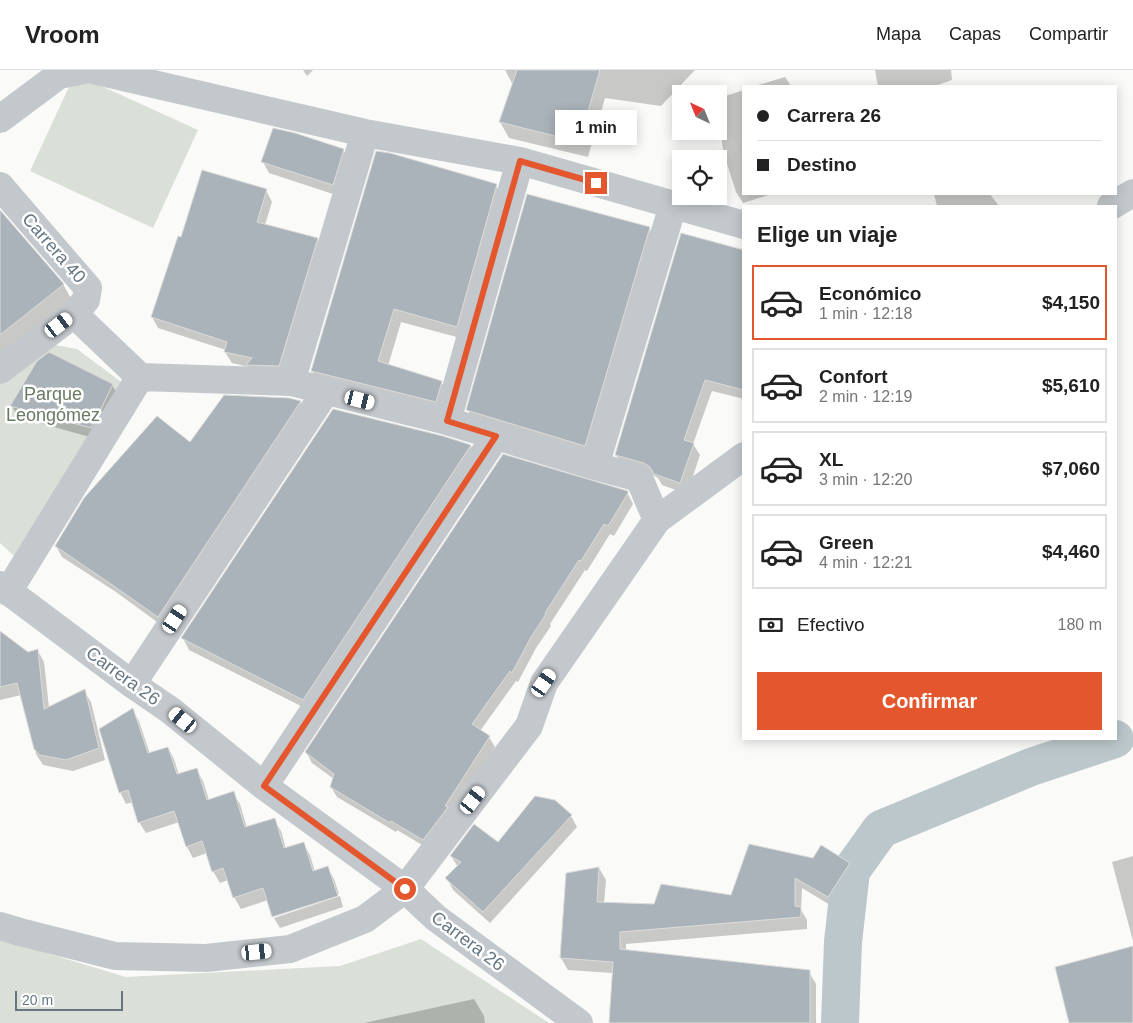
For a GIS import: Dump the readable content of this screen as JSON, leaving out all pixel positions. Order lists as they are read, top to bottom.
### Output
{
  "streets": {
    "street": ["Carrera 40", "Carrera 26"]
  },
  "parks": ["Parque Leongómez"],
  "scale_bar": "20 m",
  "north": "top left",
  "page": {
    "header": "Vroom",
    "nav": ["Mapa", "Capas", "Compartir"],
    "banner": ["Carrera 26", "Destino"],
    "bubble": "1 min",
    "heading": "Elige un viaje",
    "list": [
      {
        "name": "Económico",
        "note": "1 min · 12:18",
        "value": "$4,150"
      },
      {
        "name": "Confort",
        "note": "2 min · 12:19",
        "value": "$5,610"
      },
      {
        "name": "XL",
        "note": "3 min · 12:20",
        "value": "$7,060"
      },
      {
        "name": "Green",
        "note": "4 min · 12:21",
        "value": "$4,460"
      }
    ],
    "pay": ["Efectivo", "180 m"],
    "buttons": "Confirmar",
    "scale": "20 m"
  }
}
